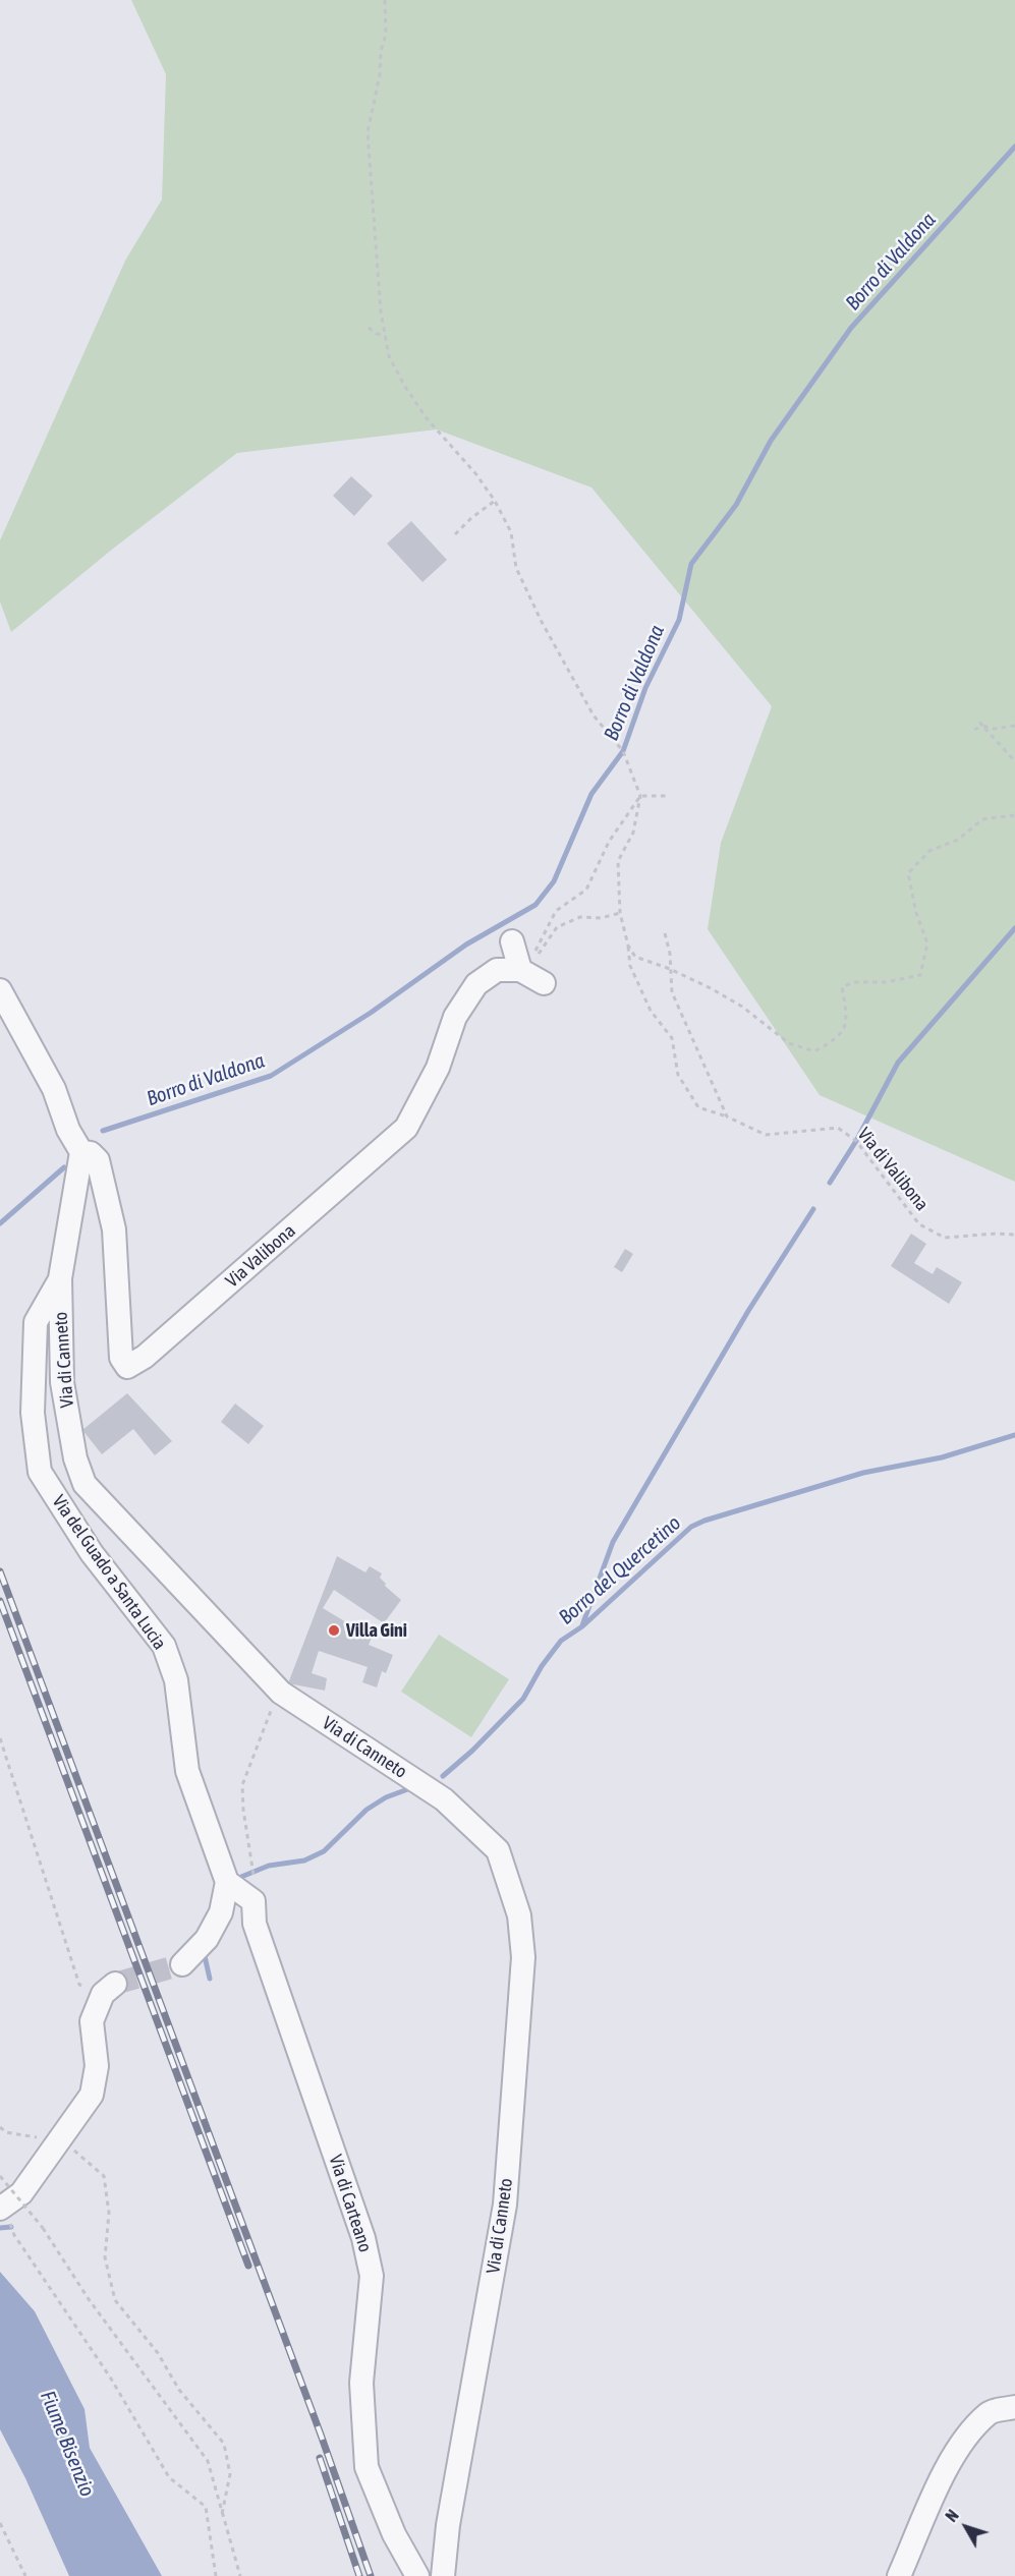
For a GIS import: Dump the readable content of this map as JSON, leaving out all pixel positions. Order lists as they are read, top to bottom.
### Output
{
  "streets": {
    "street": [
      "Via Valibona",
      "Via di Canneto",
      "Via del Guado a Santa Lucia",
      "Via di Carteano"
    ],
    "path": ["Via di Valibona"]
  },
  "crossings": [
    ["Via Valibona", "Via di Canneto"],
    ["Via di Canneto", "Via del Guado a Santa Lucia"]
  ],
  "water": ["Borro di Valdona", "Borro del Quercetino", "Fiume Bisenzio"],
  "places": ["Villa Gini"],
  "north": "top left"
}
